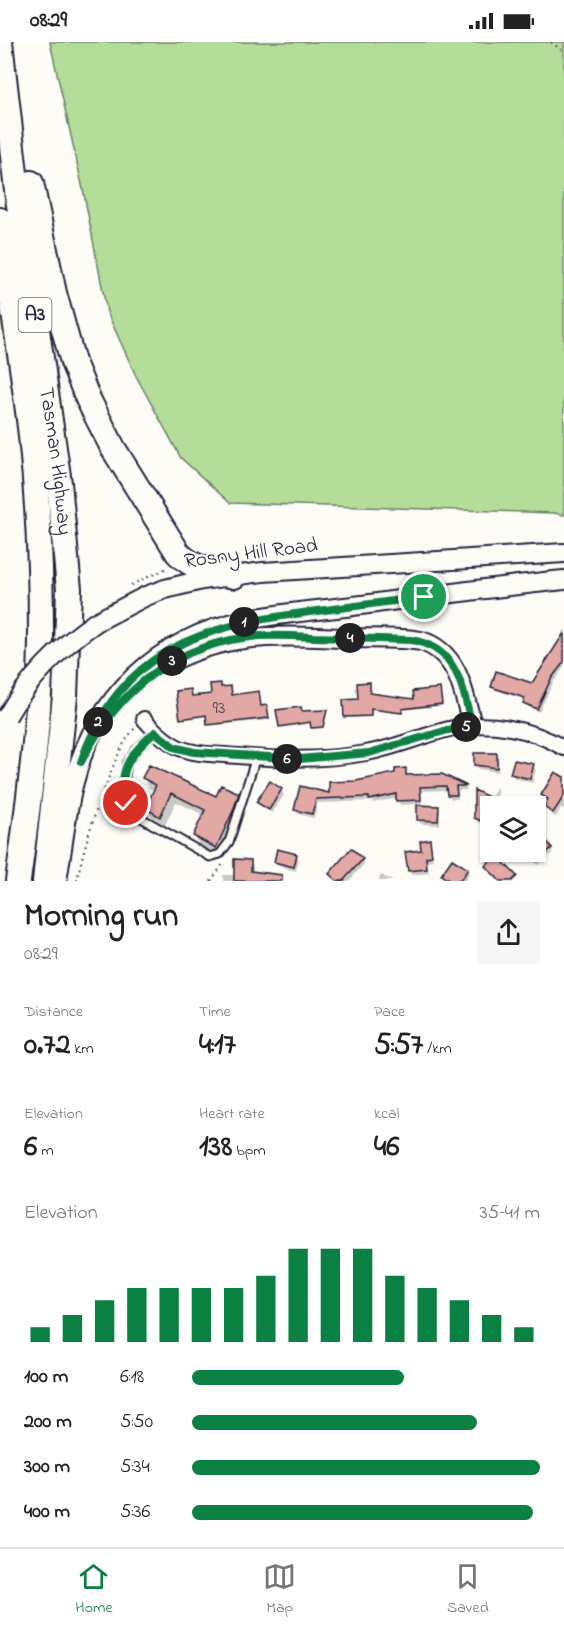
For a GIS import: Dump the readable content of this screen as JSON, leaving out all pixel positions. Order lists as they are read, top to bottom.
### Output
{
  "streets": {
    "highway": ["A3", "Tasman Highway"],
    "main road": ["Rosny Hill Road"]
  },
  "house_numbers": ["93"],
  "page": {
    "status": "08:29",
    "pins": [
      "1",
      "4",
      "3",
      "2",
      "5",
      "6"
    ],
    "heading": ["Morning run", "08:29"],
    "stats": [
      ["Distance", "0.72 km"],
      ["Time", "4:17"],
      ["Pace", "5:57 /km"],
      ["Elevation", "6 m"],
      ["Heart rate", "138 bpm"],
      ["kcal", "46"]
    ],
    "chart": ["Elevation", "35–41 m"],
    "list": [
      {
        "name": "100 m",
        "note": "6:18"
      },
      {
        "name": "200 m",
        "note": "5:50"
      },
      {
        "name": "300 m",
        "note": "5:34"
      },
      {
        "name": "400 m",
        "note": "5:36"
      }
    ],
    "tabs": ["Home", "Map", "Saved"]
  }
}
